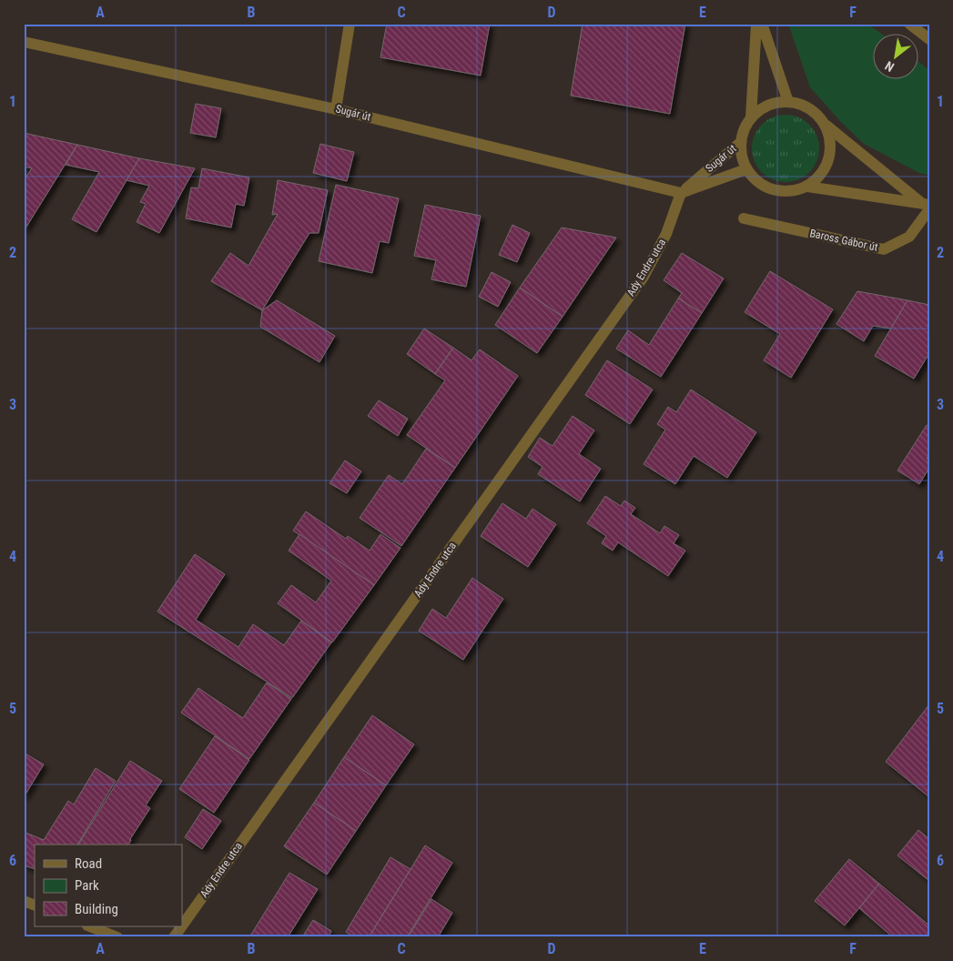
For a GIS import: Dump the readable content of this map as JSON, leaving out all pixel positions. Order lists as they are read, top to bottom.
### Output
{
  "streets": {
    "street": ["Sugár út", "Baross Gábor út", "Ady Endre utca"]
  },
  "crossings": [
    ["Sugár út", "Ady Endre utca"]
  ],
  "legend": ["Road", "Park", "Building"],
  "north": "bottom left",
  "grid": {
    "columns": [
      "A",
      "B",
      "C",
      "D",
      "E",
      "F"
    ],
    "rows": [
      "1",
      "2",
      "3",
      "4",
      "5",
      "6"
    ]
  }
}
